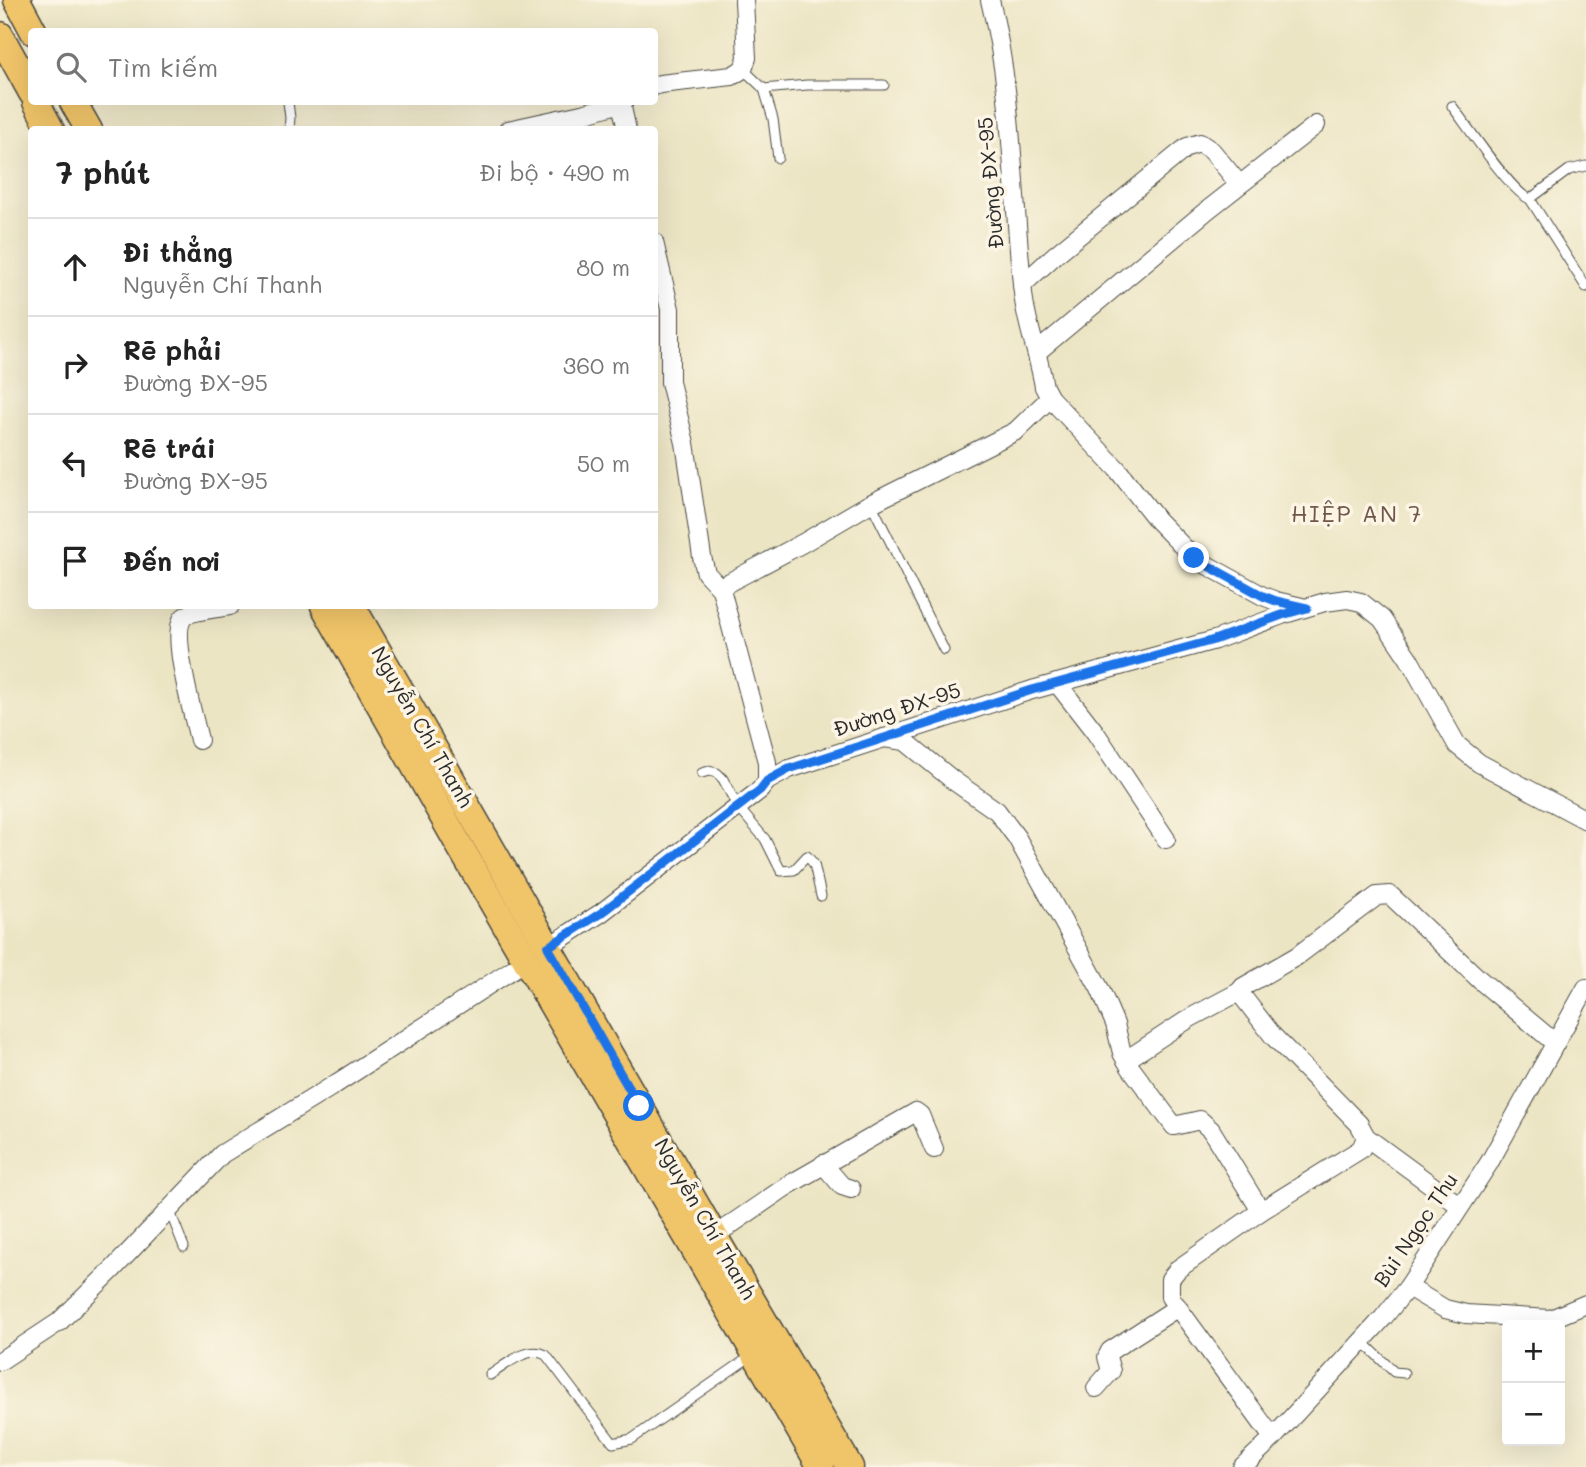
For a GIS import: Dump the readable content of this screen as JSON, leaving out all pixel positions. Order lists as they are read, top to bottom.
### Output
{
  "streets": {
    "main road": ["Nguyễn Chí Thanh"],
    "street": ["Đường ĐX-95", "Bùi Ngọc Thu"]
  },
  "crossings": [
    ["Đường ĐX-95", "Nguyễn Chí Thanh"]
  ],
  "districts": ["HIỆP AN 7"],
  "page": {
    "search": "Tìm kiếm",
    "heading": ["7 phút", "Đi bộ · 490 m"],
    "list": [
      ["Đi thẳng", "Nguyễn Chí Thanh", "80 m"],
      ["Rẽ phải", "Đường ĐX-95", "360 m"],
      ["Rẽ trái", "Đường ĐX-95", "50 m"],
      "Đến nơi"
    ],
    "map_buttons": ["+", "−"]
  }
}
